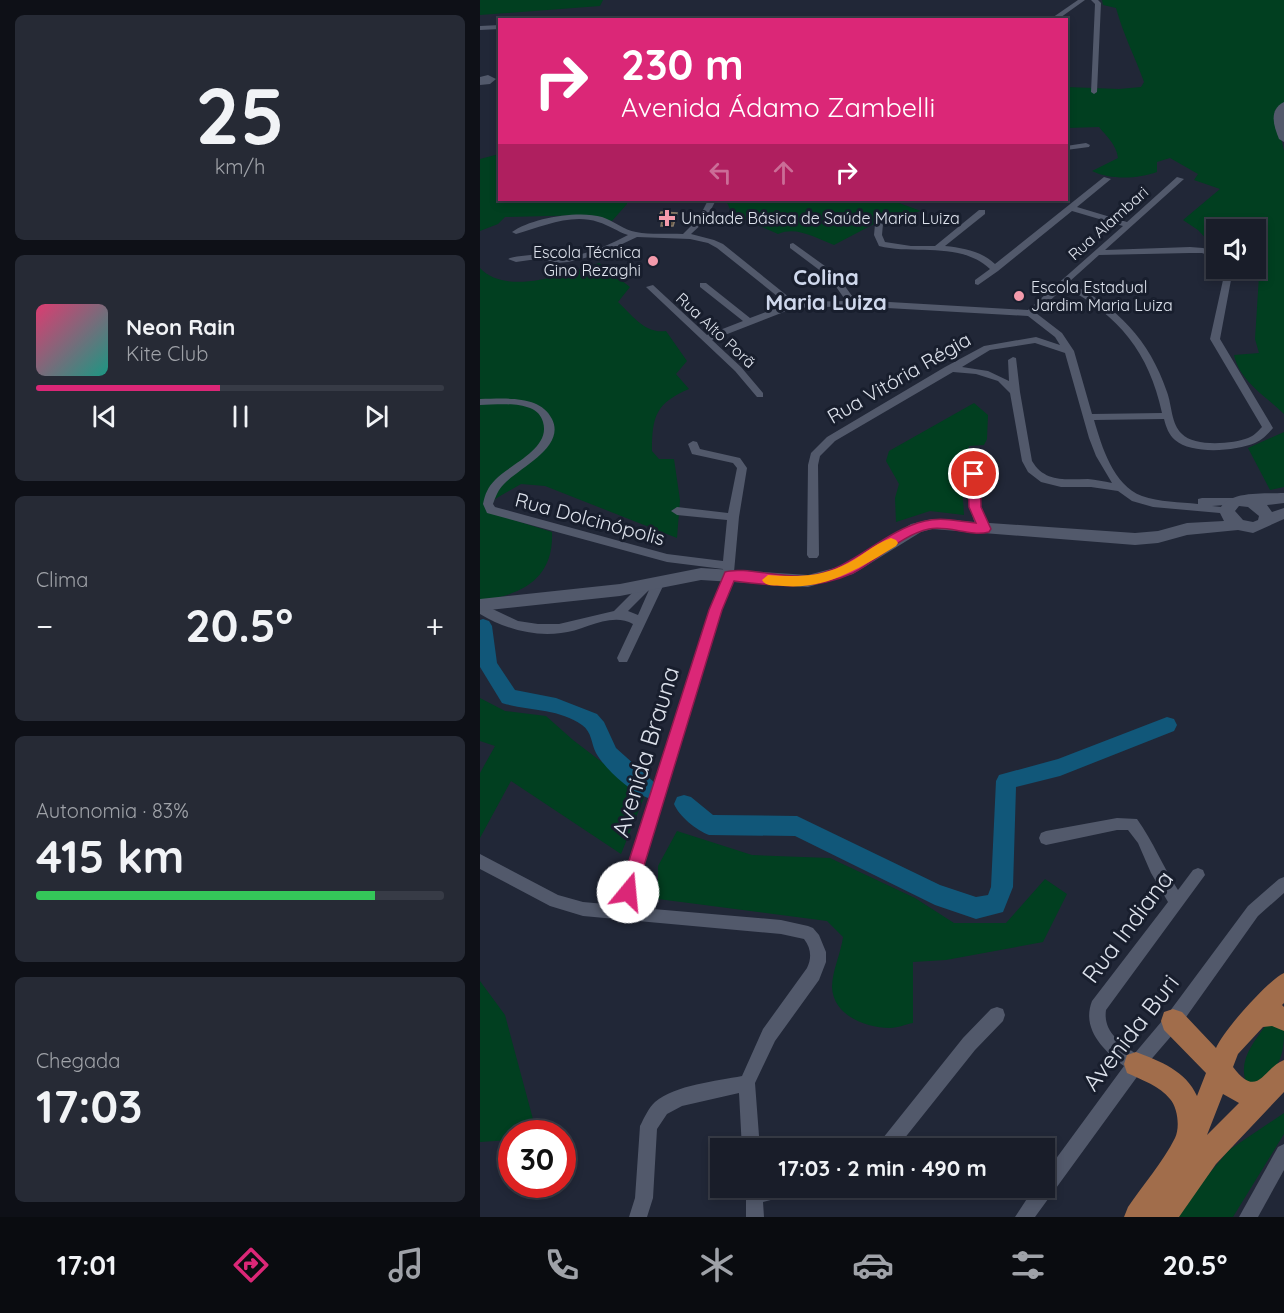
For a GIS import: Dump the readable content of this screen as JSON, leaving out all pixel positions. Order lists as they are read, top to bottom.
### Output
{
  "streets": {
    "street": [
      "Rua Alambari",
      "Rua Alto Porã",
      "Rua Vitória Régia",
      "Rua Dolcinópolis",
      "Avenida Brauna",
      "Rua Indiana",
      "Avenida Buri"
    ]
  },
  "crossings": [
    ["Rua Dolcinópolis", "Avenida Brauna"],
    ["Rua Indiana", "Avenida Buri"]
  ],
  "districts": ["Colina Maria Luiza"],
  "places": {
    "health": ["Unidade Básica de Saúde Maria Luiza"],
    "other": ["Escola Técnica Gino Rezaghi", "Escola Estadual Jardim Maria Luiza"]
  },
  "page": {
    "tile": [
      ["25", "km/h"],
      "Clima",
      ["Autonomia · 83%", "415 km"],
      ["Chegada", "17:03"]
    ],
    "turn": ["230 m", "Avenida Ádamo Zambelli"],
    "song": ["Neon Rain", "Kite Club"],
    "heat": ["−", "20.5°", "+"],
    "limit": "30",
    "trip": "17:03 · 2 min · 490 m",
    "tabs": ["17:01", "20.5°"]
  }
}
